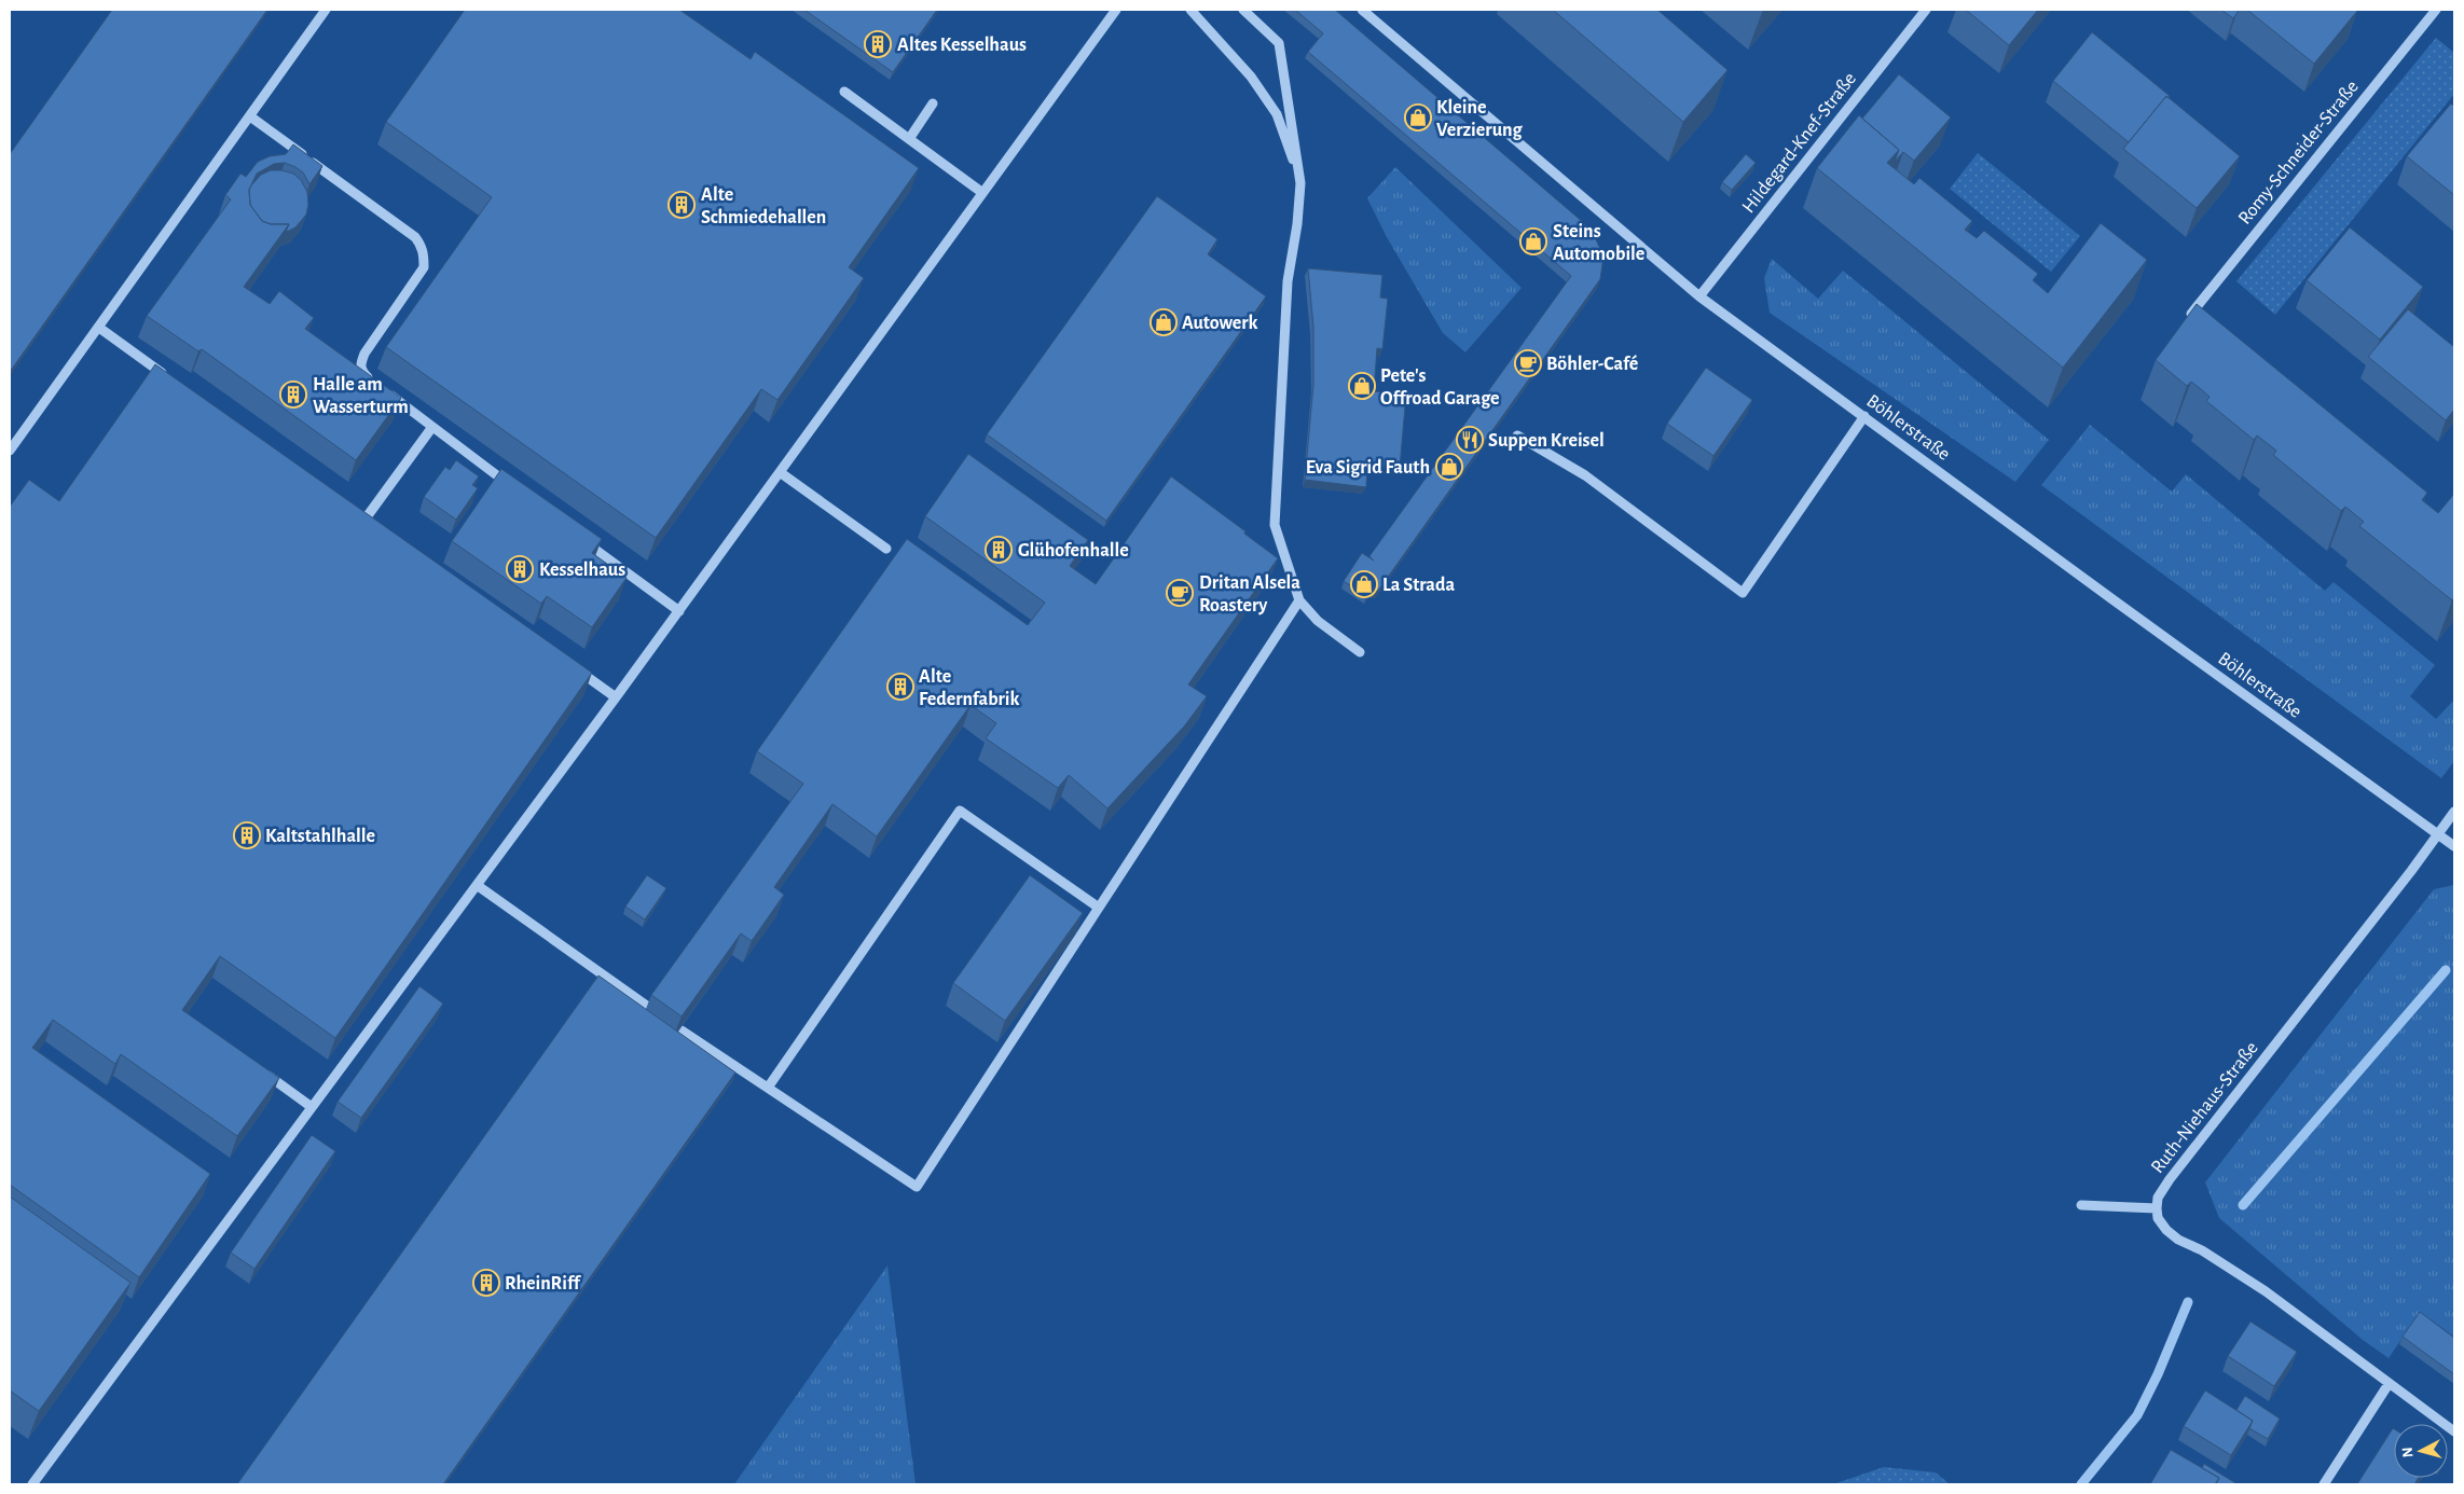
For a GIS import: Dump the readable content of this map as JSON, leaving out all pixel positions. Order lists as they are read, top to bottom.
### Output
{
  "streets": {
    "street": [
      "Hildegard-Knef-Straße",
      "Romy-Schneider-Straße",
      "Böhlerstraße",
      "Ruth-Niehaus-Straße"
    ]
  },
  "crossings": [
    ["Hildegard-Knef-Straße", "Böhlerstraße"],
    ["Böhlerstraße", "Ruth-Niehaus-Straße"]
  ],
  "places": {
    "building": [
      "Altes Kesselhaus",
      "Alte Schmiedehallen",
      "Halle am Wasserturm",
      "Glühofenhalle",
      "Kesselhaus",
      "Alte Federnfabrik",
      "Kaltstahlhalle",
      "RheinRiff"
    ],
    "shop": [
      "Kleine Verzierung",
      "Steins Automobile",
      "Autowerk",
      "Pete's Offroad Garage",
      "Eva Sigrid Fauth",
      "La Strada"
    ],
    "cafe": ["Böhler-Café", "Dritan Alsela Roastery"],
    "restaurant": ["Suppen Kreisel"]
  },
  "north": "left"
}
